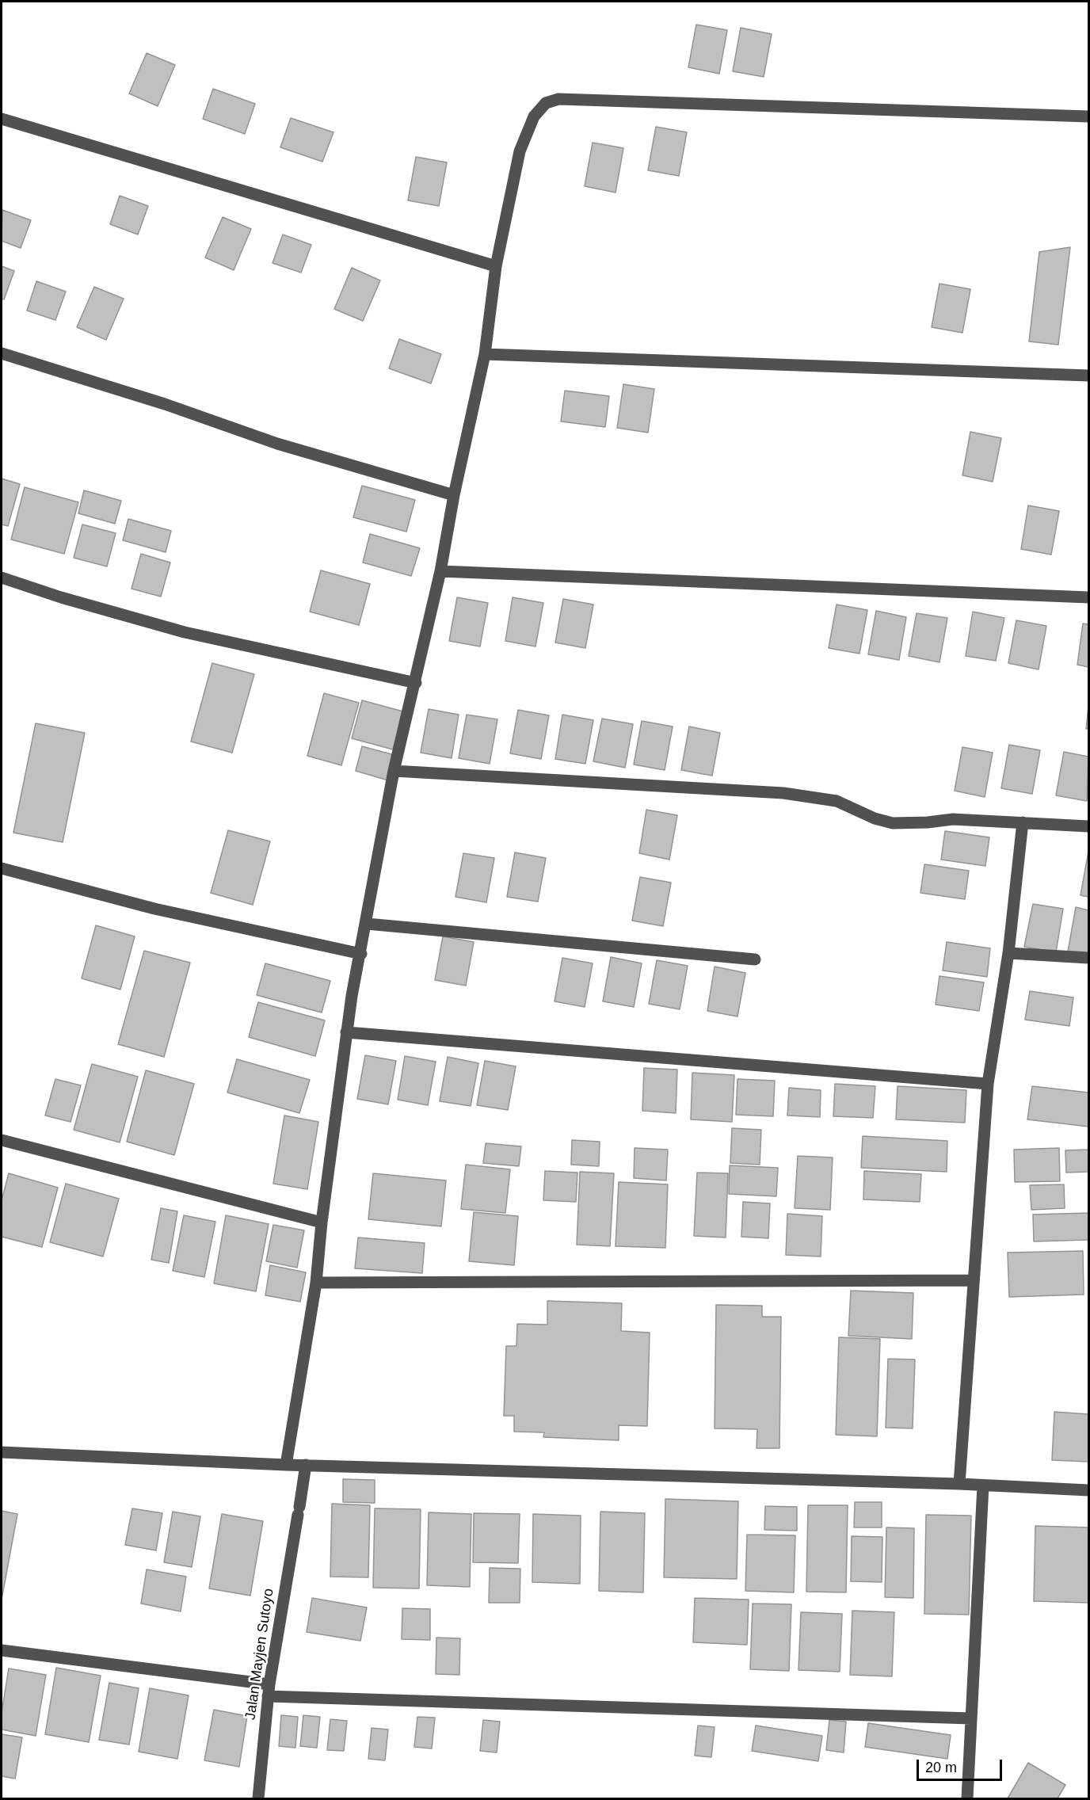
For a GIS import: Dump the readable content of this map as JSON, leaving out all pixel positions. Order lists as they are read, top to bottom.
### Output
{
  "streets": {
    "street": ["Jalan Mayjen Sutoyo"]
  },
  "scale_bar": "20 m"
}
